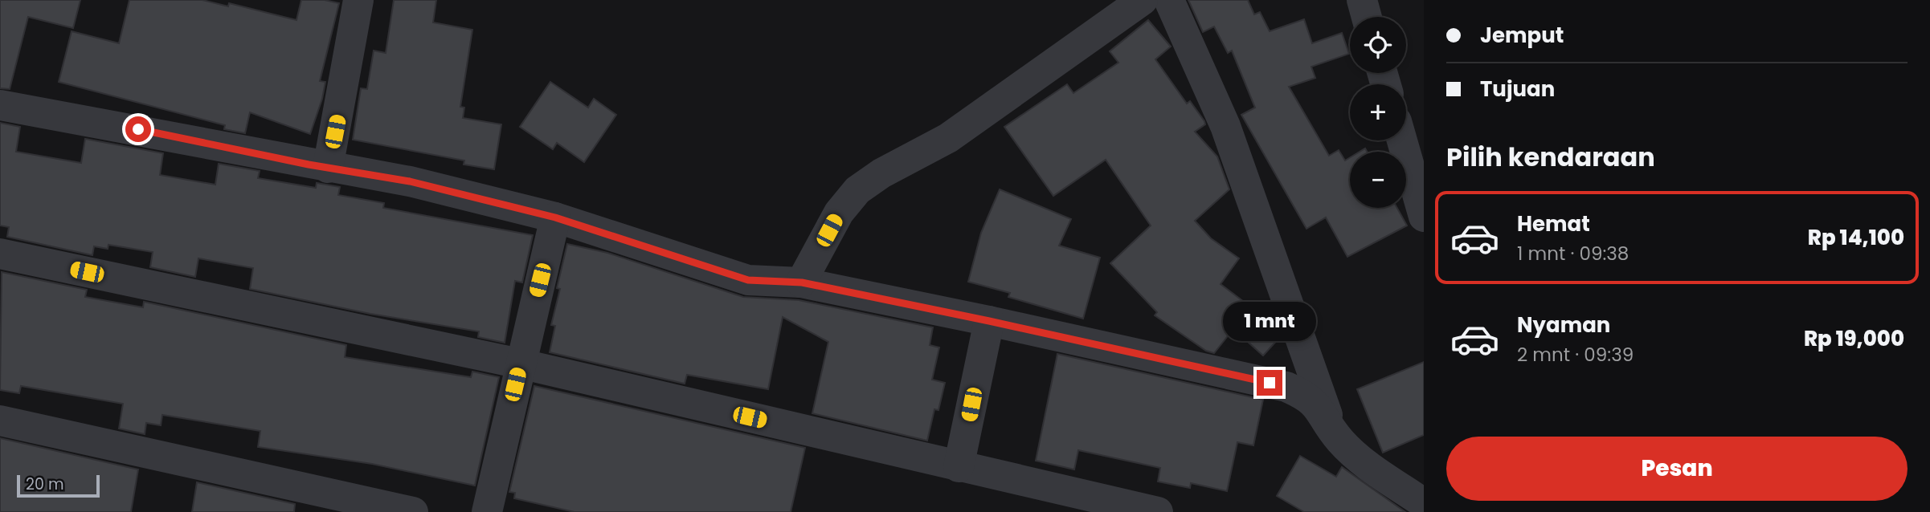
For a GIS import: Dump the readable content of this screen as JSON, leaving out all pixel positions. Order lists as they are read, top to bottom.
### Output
{
  "scale_bar": "20 m",
  "page": {
    "banner": ["Jemput", "Tujuan"],
    "map_buttons": ["+", "−"],
    "heading": "Pilih kendaraan",
    "list": [
      {
        "name": "Hemat",
        "note": "1 mnt · 09:38",
        "value": "Rp 14,100"
      },
      {
        "name": "Nyaman",
        "note": "2 mnt · 09:39",
        "value": "Rp 19,000"
      }
    ],
    "bubble": "1 mnt",
    "buttons": "Pesan",
    "scale": "20 m"
  }
}
